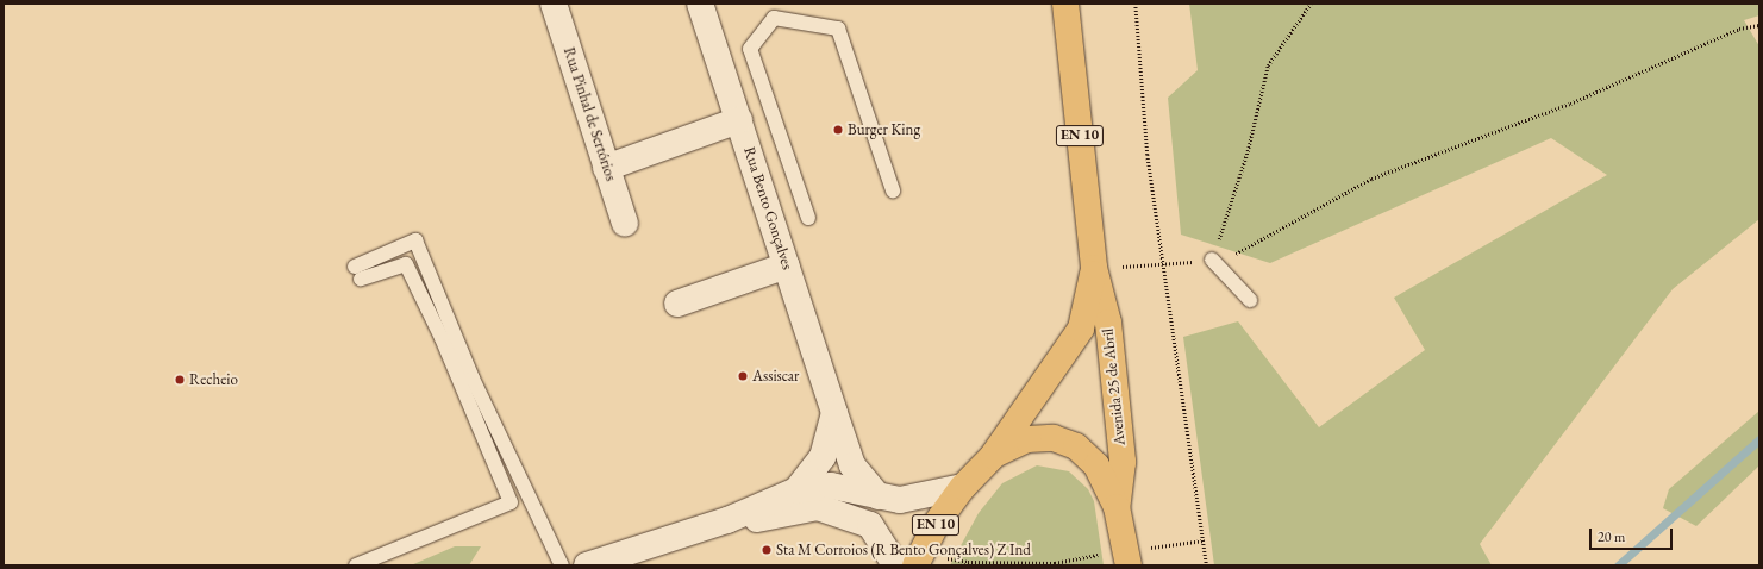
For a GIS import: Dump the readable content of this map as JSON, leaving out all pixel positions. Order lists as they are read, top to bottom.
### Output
{
  "streets": {
    "main road": ["EN 10", "Avenida 25 de Abril"],
    "street": ["Rua Pinhal de Sertórios", "Rua Bento Gonçalves"]
  },
  "places": [
    "Burger King",
    "Assiscar",
    "Recheio",
    "Sta M Corroios (R Bento Gonçalves) Z Ind"
  ],
  "scale_bar": "20 m"
}
